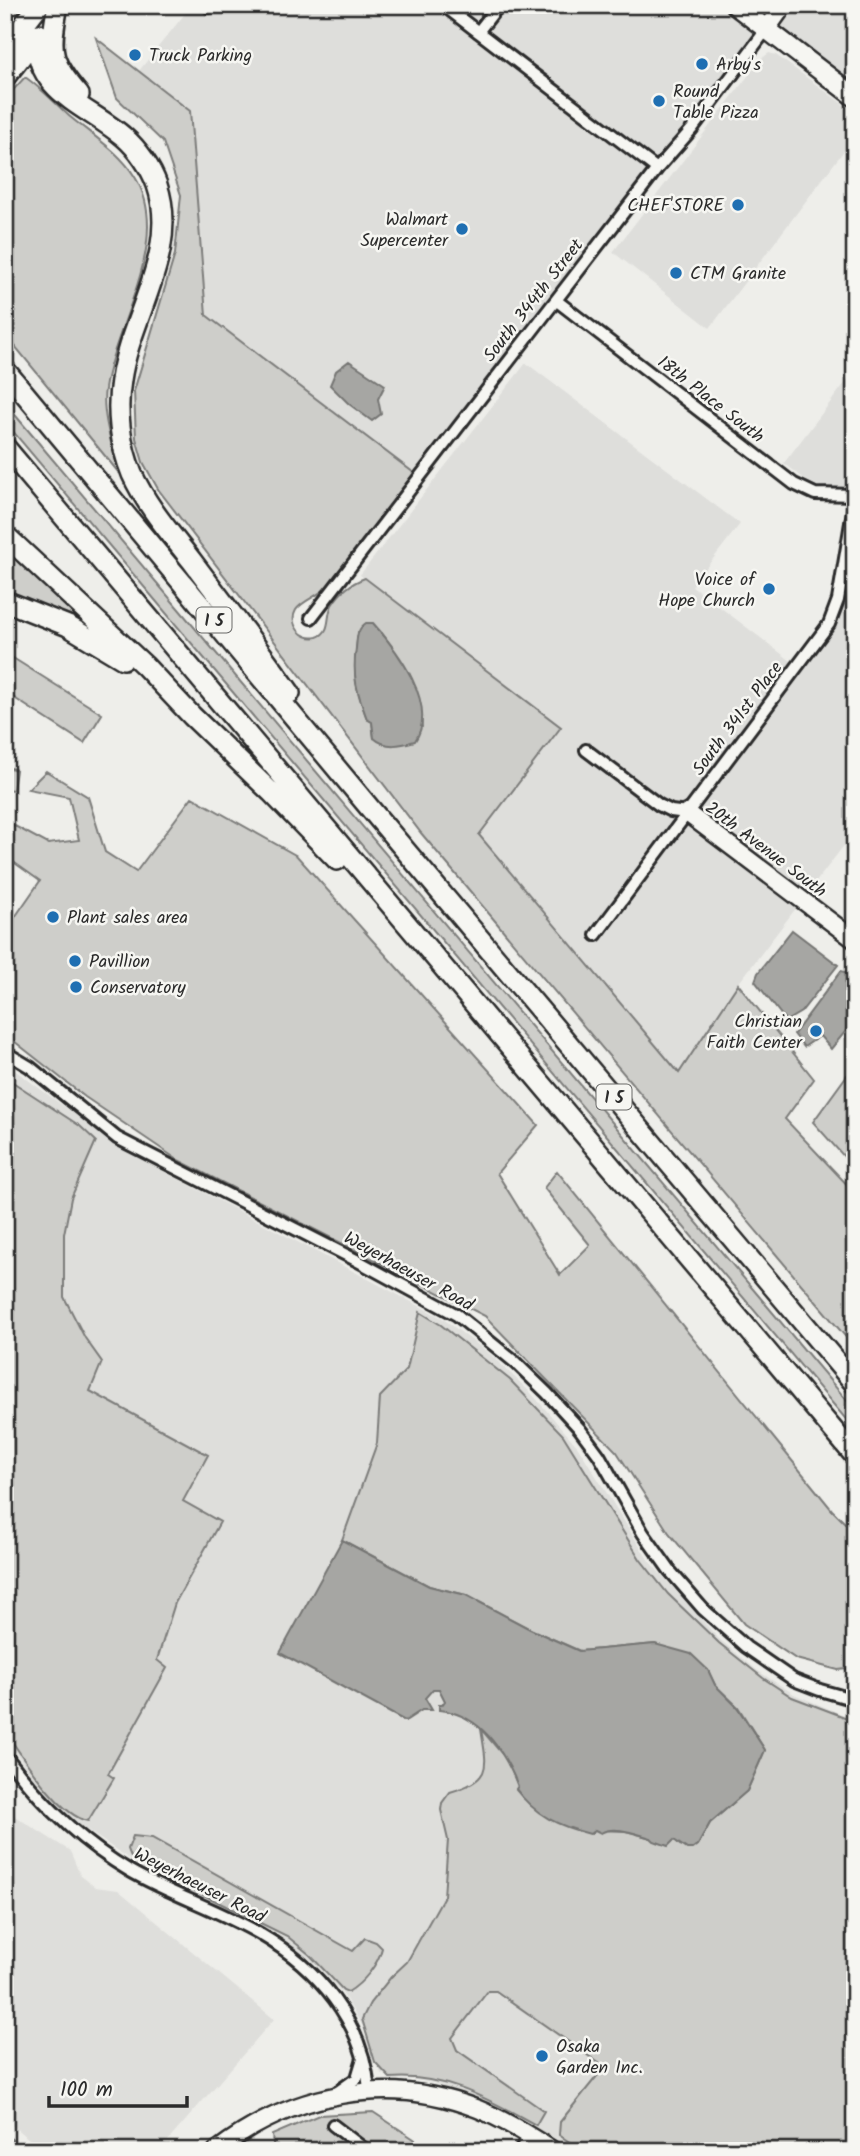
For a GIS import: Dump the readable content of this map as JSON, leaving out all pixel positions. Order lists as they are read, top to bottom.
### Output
{
  "streets": {
    "highway": ["I 5"],
    "street": [
      "South 344th Street",
      "18th Place South",
      "South 341st Place",
      "20th Avenue South",
      "Weyerhaeuser Road"
    ]
  },
  "crossings": [
    ["South 344th Street", "18th Place South"],
    ["18th Place South", "South 341st Place"],
    ["South 341st Place", "20th Avenue South"]
  ],
  "places": [
    "Truck Parking",
    "Arby's",
    "Round Table Pizza",
    "CHEF'STORE",
    "Walmart Supercenter",
    "CTM Granite",
    "Voice of Hope Church",
    "Plant sales area",
    "Pavillion",
    "Conservatory",
    "Christian Faith Center",
    "Osaka Garden Inc."
  ],
  "scale_bar": "100 m"
}
